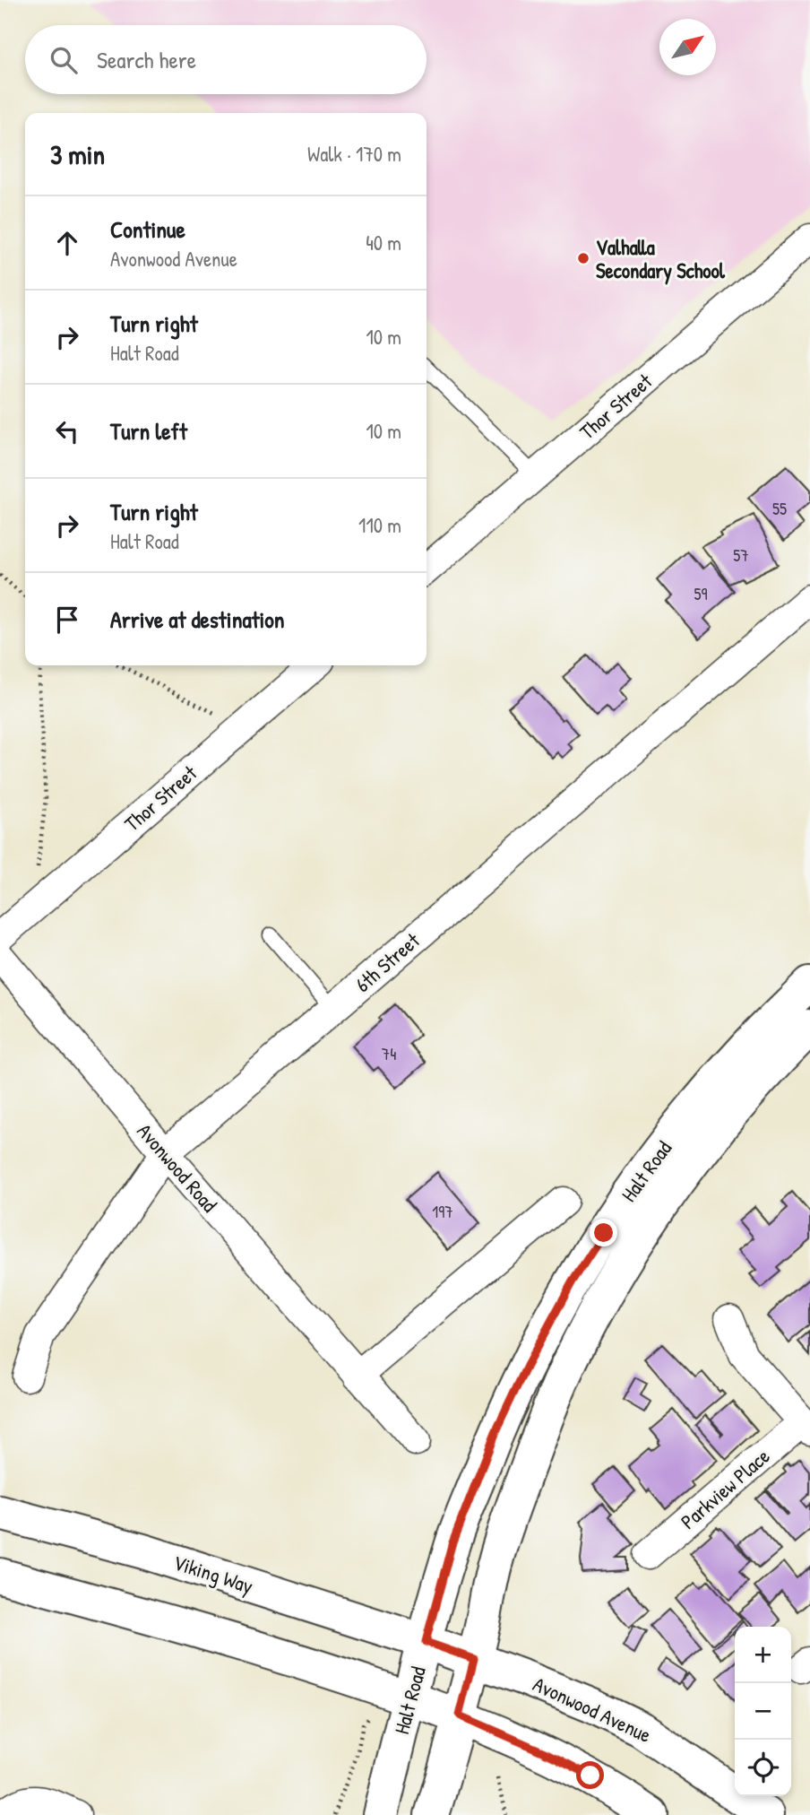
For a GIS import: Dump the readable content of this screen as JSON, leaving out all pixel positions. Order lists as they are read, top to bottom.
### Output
{
  "streets": {
    "street": [
      "Thor Street",
      "6th Street",
      "Avonwood Road",
      "Halt Road",
      "Parkview Place",
      "Viking Way",
      "Avonwood Avenue"
    ]
  },
  "crossings": [
    ["6th Street", "Avonwood Road"],
    ["Halt Road", "Viking Way"],
    ["Halt Road", "Avonwood Avenue"],
    ["Viking Way", "Avonwood Avenue"]
  ],
  "places": ["Valhalla Secondary School"],
  "house_numbers": [
    "55",
    "57",
    "59",
    "74",
    "197"
  ],
  "north": "top right",
  "page": {
    "search": "Search here",
    "heading": ["3 min", "Walk · 170 m"],
    "list": [
      ["Continue", "Avonwood Avenue", "40 m"],
      ["Turn right", "Halt Road", "10 m"],
      ["Turn left", "10 m"],
      ["Turn right", "Halt Road", "110 m"],
      "Arrive at destination"
    ],
    "map_buttons": ["+", "−"]
  }
}
